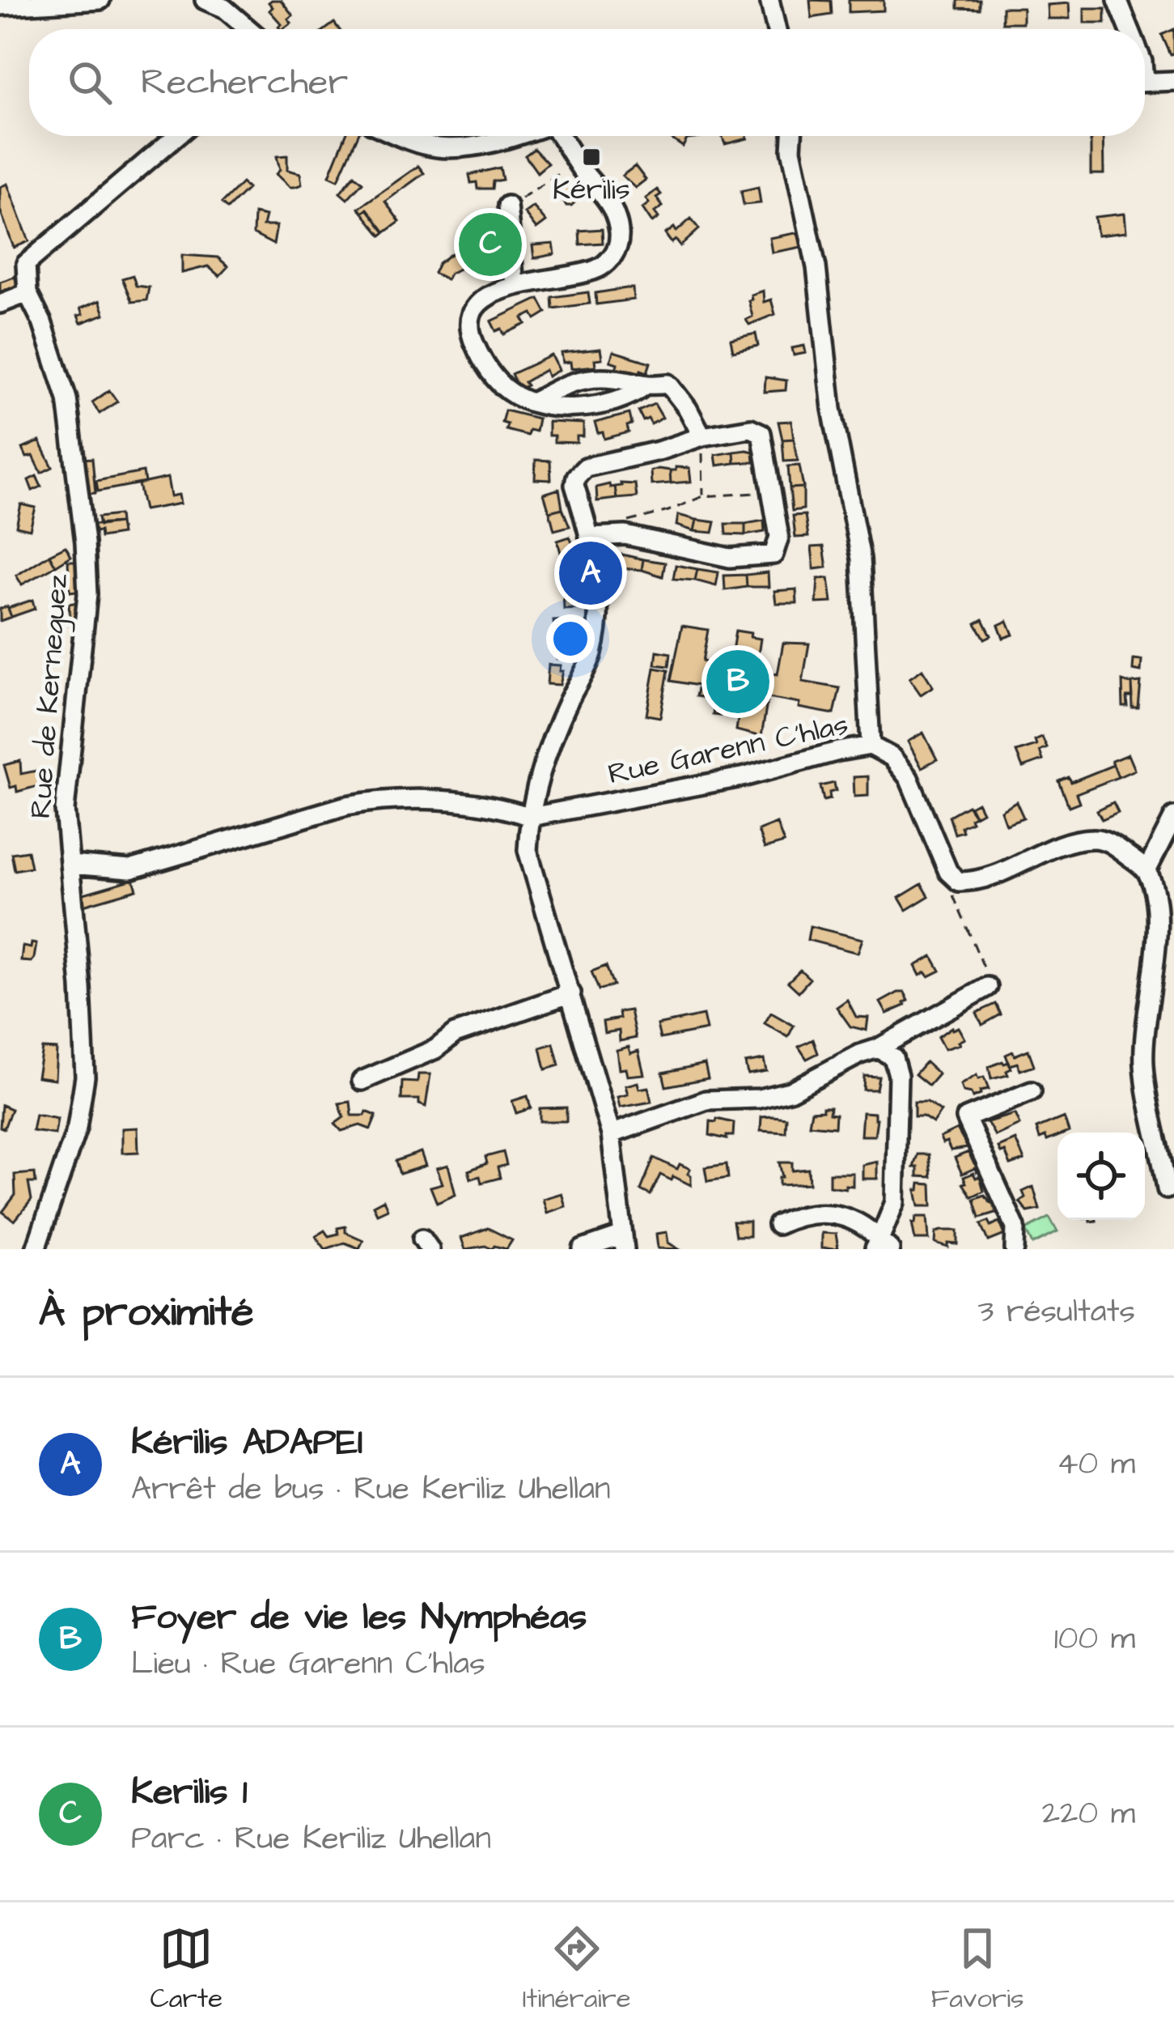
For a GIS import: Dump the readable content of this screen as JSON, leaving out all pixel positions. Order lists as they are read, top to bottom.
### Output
{
  "streets": {
    "street": ["Rue de Kerneguez", "Rue Garenn C'hlas"]
  },
  "places": {
    "transit": ["Kérilis"]
  },
  "page": {
    "search": "Rechercher",
    "pins": ["C", "A", "B"],
    "heading": ["À proximité", "3 résultats"],
    "list": [
      {
        "mark": "A",
        "name": "Kérilis ADAPEI",
        "note": "Arrêt de bus · Rue Keriliz Uhellan",
        "value": "40 m"
      },
      {
        "mark": "B",
        "name": "Foyer de vie les Nymphéas",
        "note": "Lieu · Rue Garenn C'hlas",
        "value": "100 m"
      },
      {
        "mark": "C",
        "name": "Kerilis 1",
        "note": "Parc · Rue Keriliz Uhellan",
        "value": "220 m"
      }
    ],
    "nav": ["Carte", "Itinéraire", "Favoris"]
  }
}
